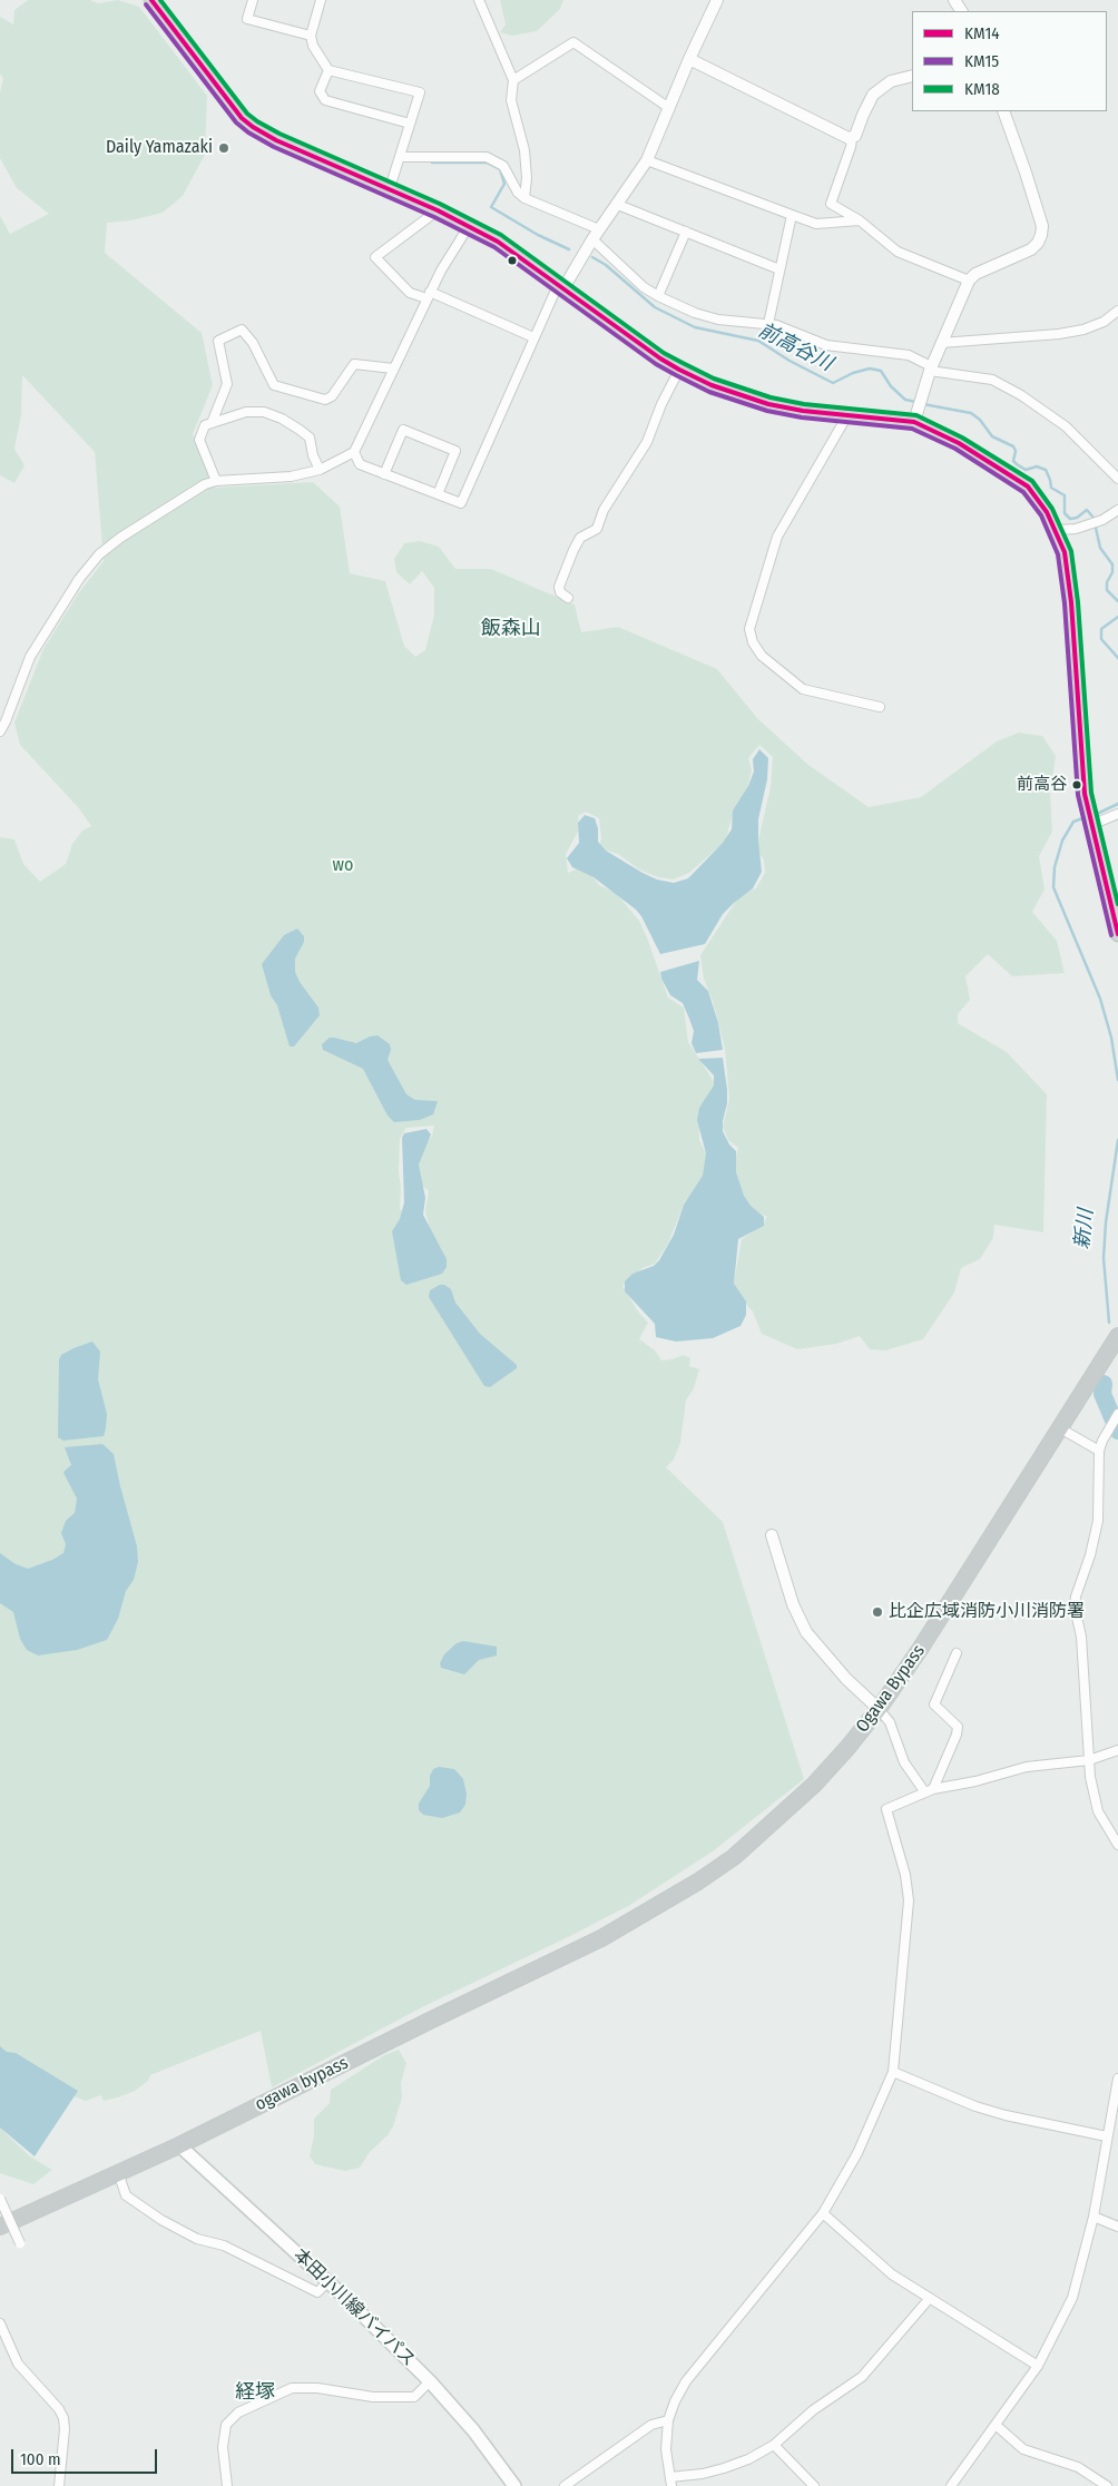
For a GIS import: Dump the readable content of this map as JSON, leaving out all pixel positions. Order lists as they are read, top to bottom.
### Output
{
  "streets": {
    "highway": ["Ogawa Bypass"],
    "main road": ["本田小川線バイパス"]
  },
  "crossings": [
    ["Ogawa Bypass", "本田小川線バイパス"]
  ],
  "districts": ["飯森山", "経塚"],
  "water": ["前高谷川", "新川"],
  "parks": ["wo"],
  "places": ["Daily Yamazaki", "前高谷", "比企広域消防小川消防署"],
  "lines": ["transit line KM14", "transit line KM18", "transit line KM15"],
  "legend": ["KM14", "KM15", "KM18"],
  "scale_bar": "100 m"
}
